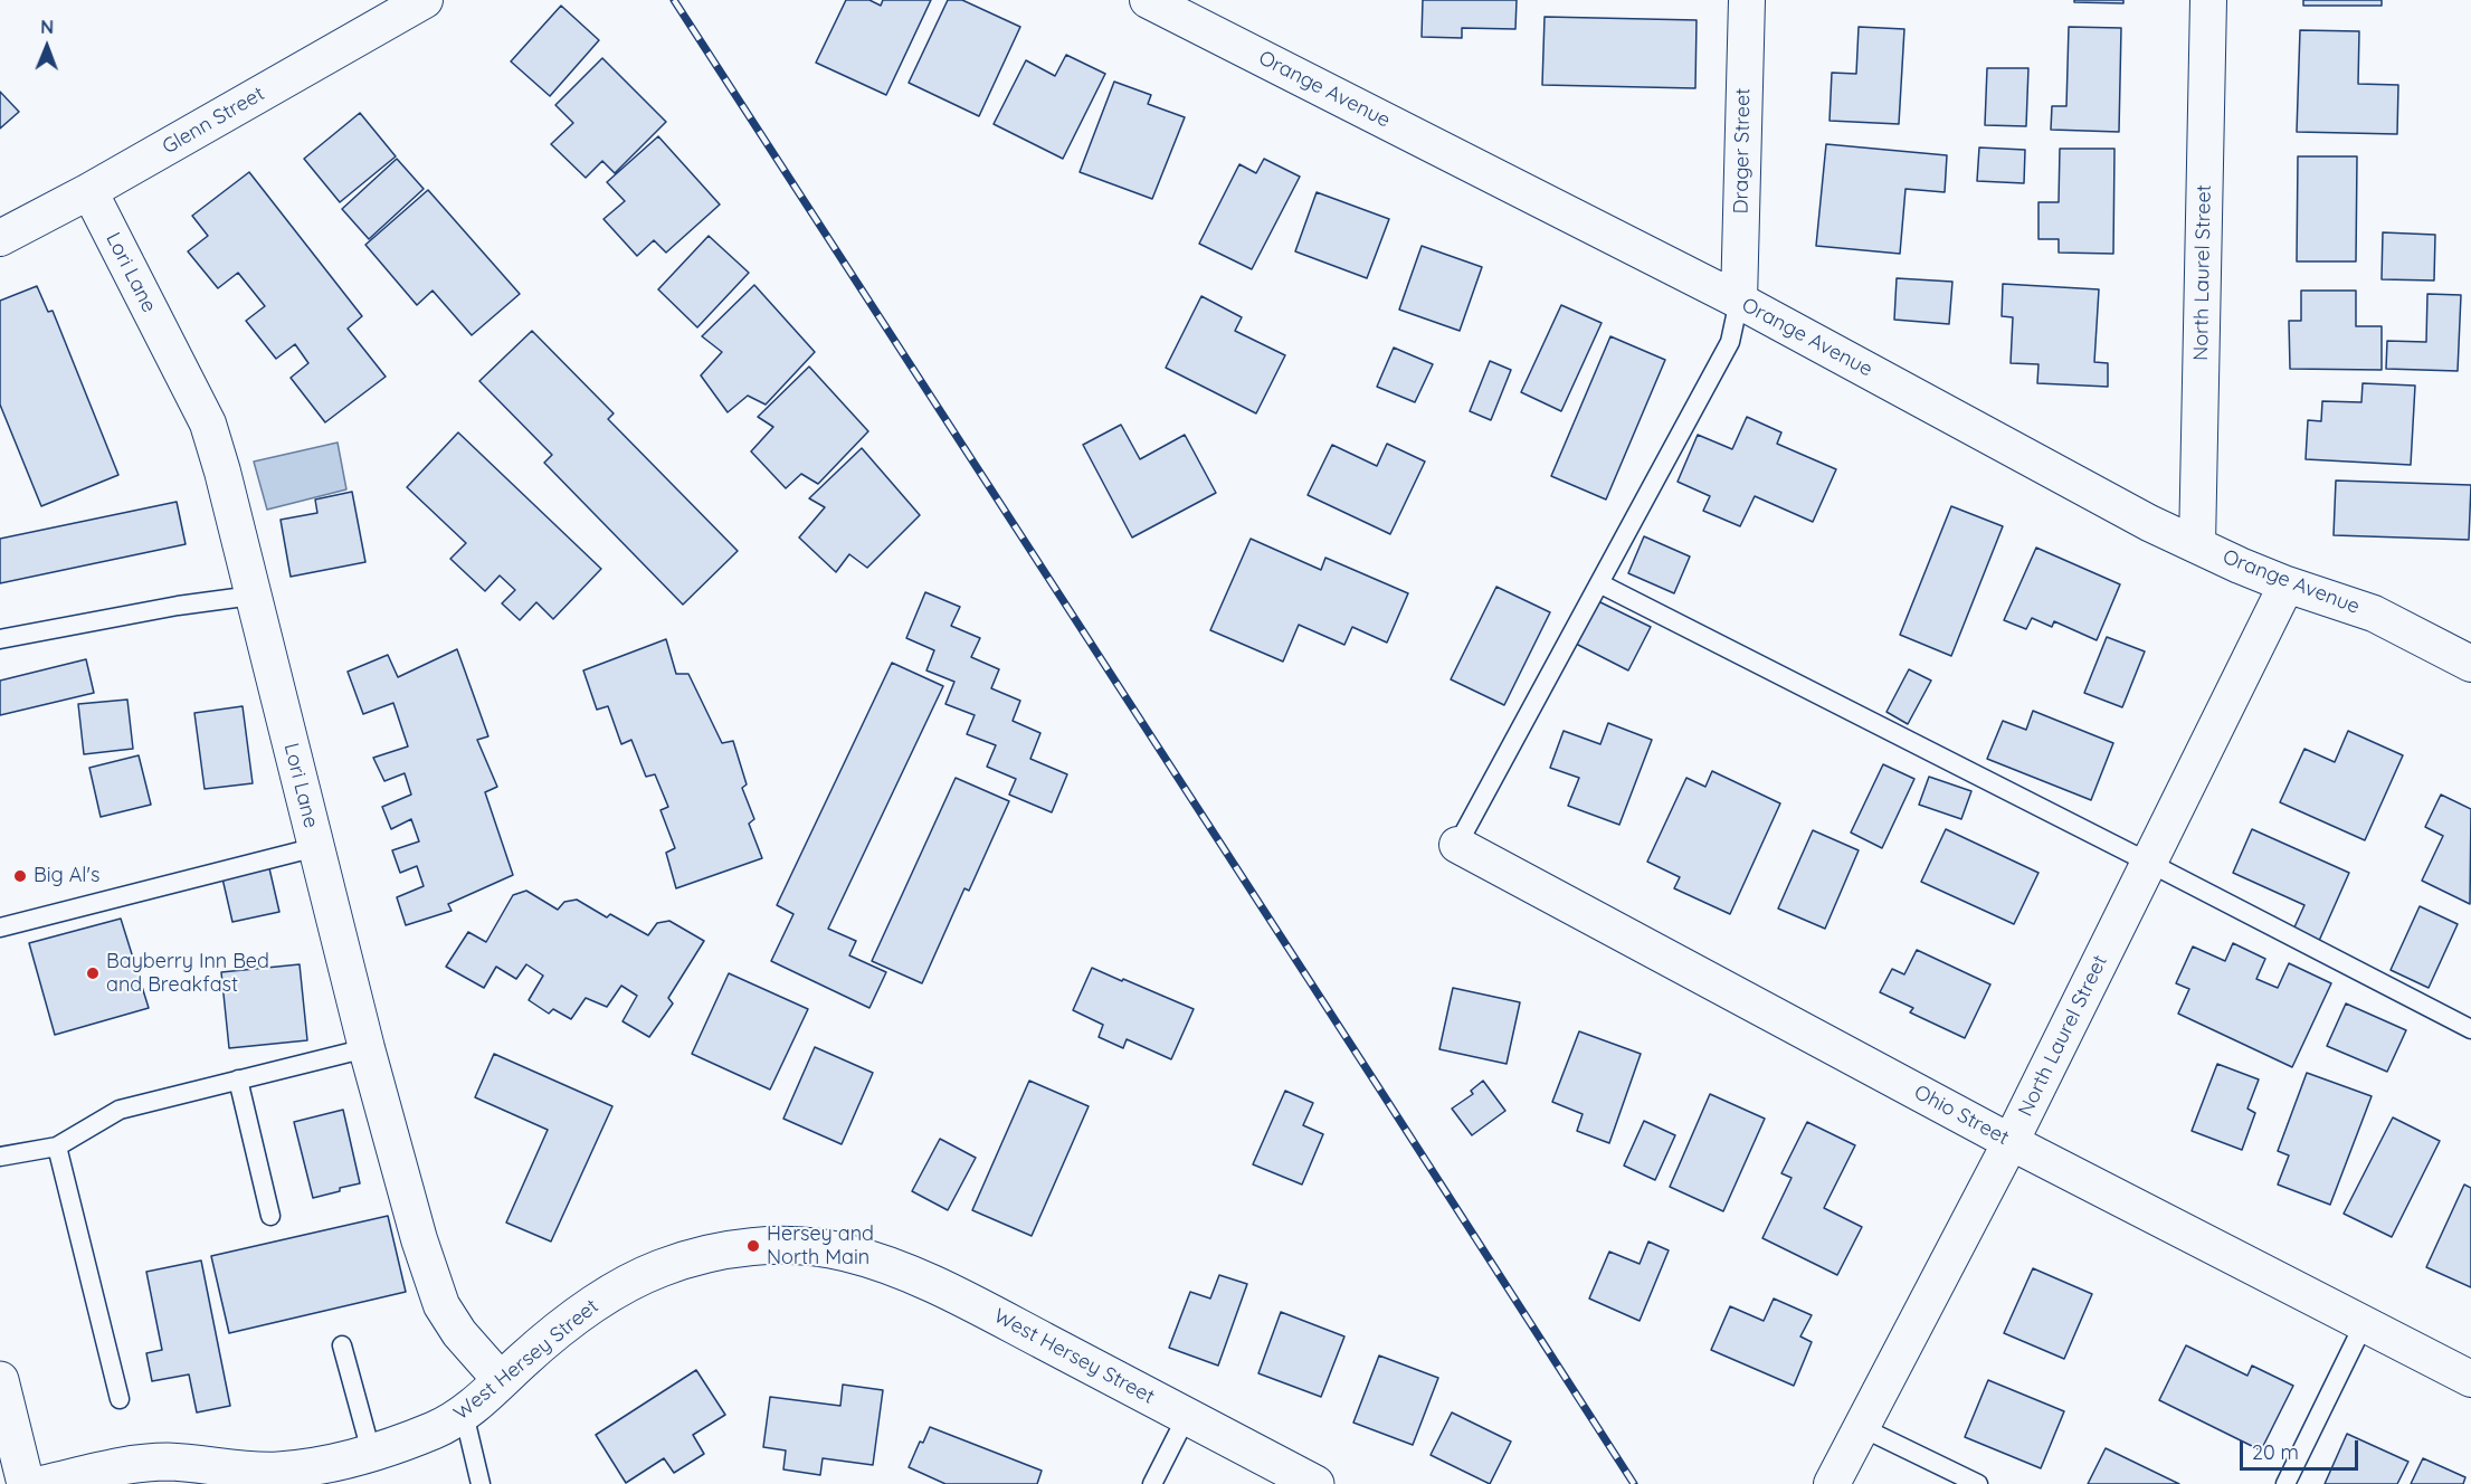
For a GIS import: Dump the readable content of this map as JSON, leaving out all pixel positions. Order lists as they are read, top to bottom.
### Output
{
  "streets": {
    "street": [
      "Orange Avenue",
      "Glenn Street",
      "Drager Street",
      "Lori Lane",
      "North Laurel Street",
      "Ohio Street",
      "West Hersey Street"
    ]
  },
  "crossings": [
    ["Orange Avenue", "Drager Street"],
    ["Orange Avenue", "North Laurel Street"],
    ["Glenn Street", "Lori Lane"],
    ["Lori Lane", "West Hersey Street"],
    ["North Laurel Street", "Ohio Street"]
  ],
  "places": ["Big Al's", "Bayberry Inn Bed and Breakfast", "Hersey and North Main"],
  "scale_bar": "20 m",
  "north": "top"
}
